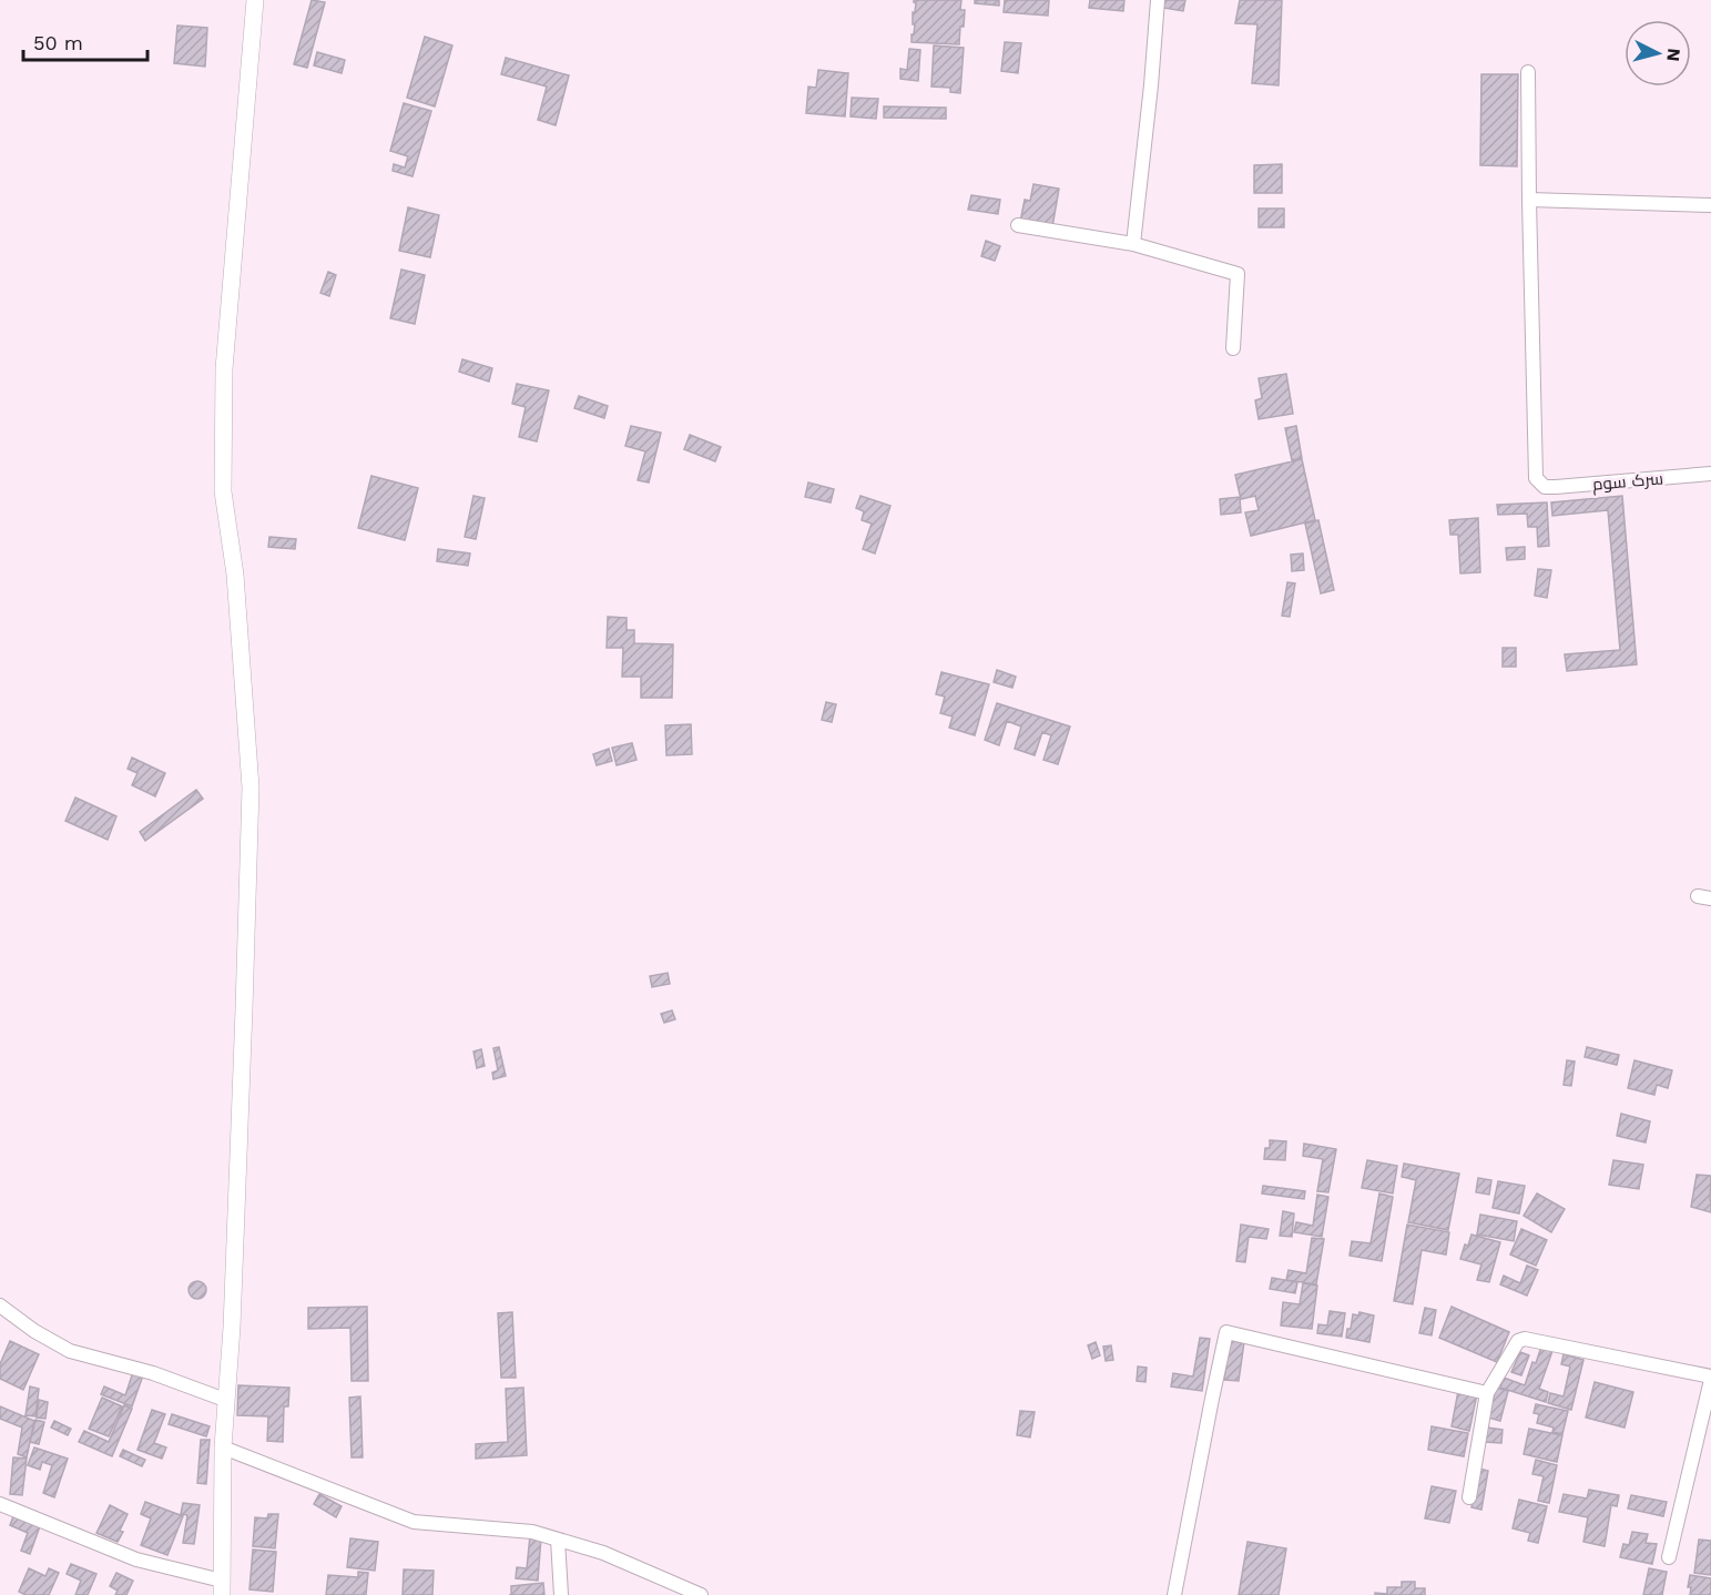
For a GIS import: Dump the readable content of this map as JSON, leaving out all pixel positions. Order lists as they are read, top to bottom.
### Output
{
  "streets": {
    "street": ["سرک سوم"]
  },
  "scale_bar": "50 m",
  "north": "right"
}
